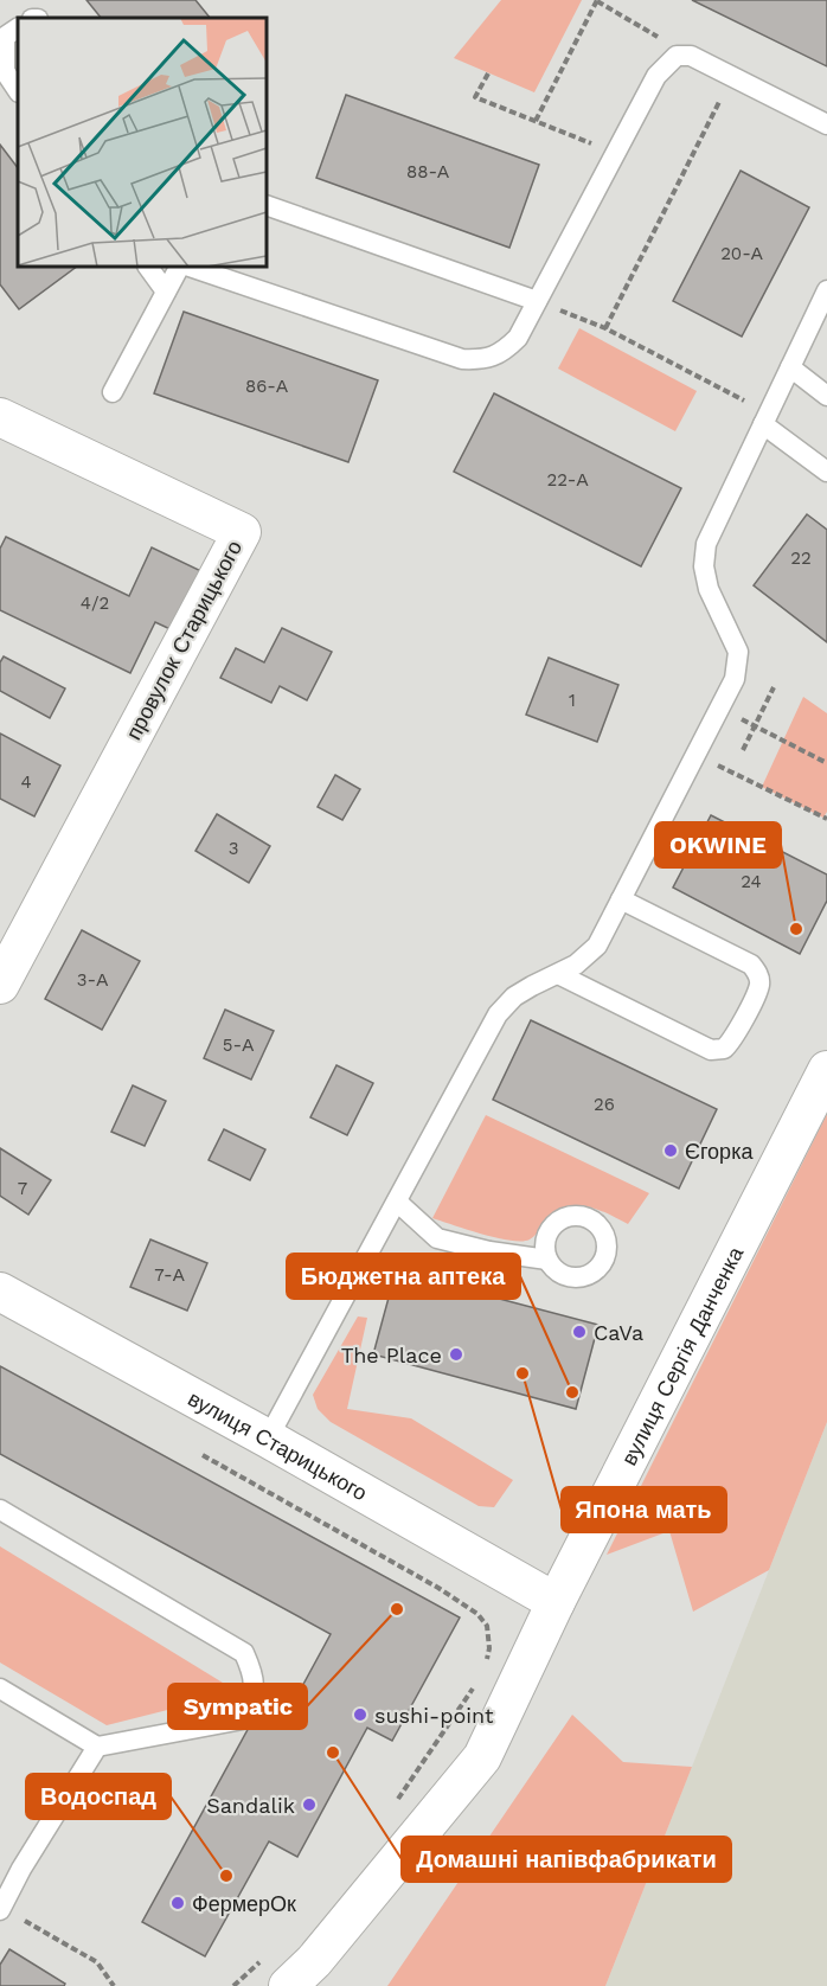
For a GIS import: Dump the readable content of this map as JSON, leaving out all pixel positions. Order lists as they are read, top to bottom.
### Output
{
  "streets": {
    "street": ["провулок Старицького", "вулиця Сергія Данченка", "вулиця Старицького"]
  },
  "crossings": [
    ["вулиця Сергія Данченка", "вулиця Старицького"]
  ],
  "places": [
    "OKWINE",
    "Єгорка",
    "CaVa",
    "The Place",
    "Япона мать",
    "Бюджетна аптека",
    "Sympatic",
    "sushi-point",
    "Домашні напівфабрикати",
    "Sandalik",
    "Водоспад",
    "ФермерОк"
  ],
  "house_numbers": [
    "88-А",
    "20-А",
    "86-А",
    "22-А",
    "22",
    "4/2",
    "1",
    "4",
    "3",
    "24",
    "3-А",
    "5-А",
    "26",
    "7",
    "7-А"
  ]
}
